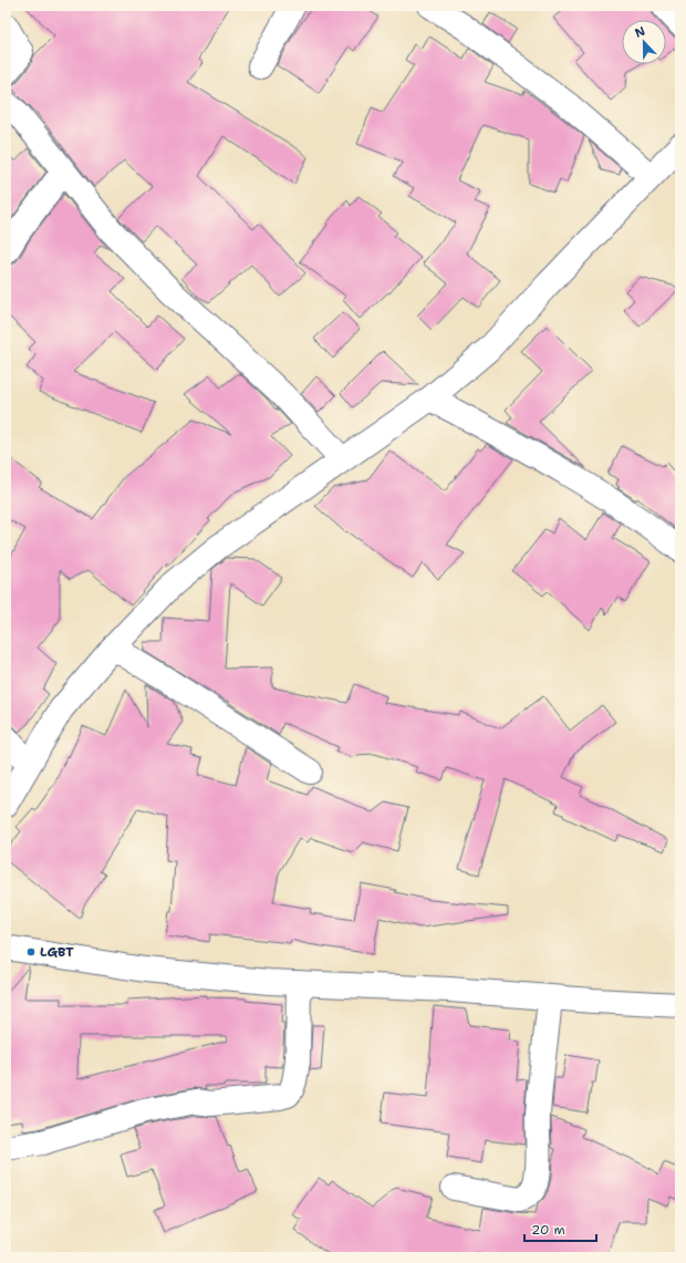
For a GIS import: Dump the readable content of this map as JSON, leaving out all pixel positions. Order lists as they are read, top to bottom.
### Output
{
  "places": ["LGBT"],
  "scale_bar": "20 m",
  "north": "top"
}
